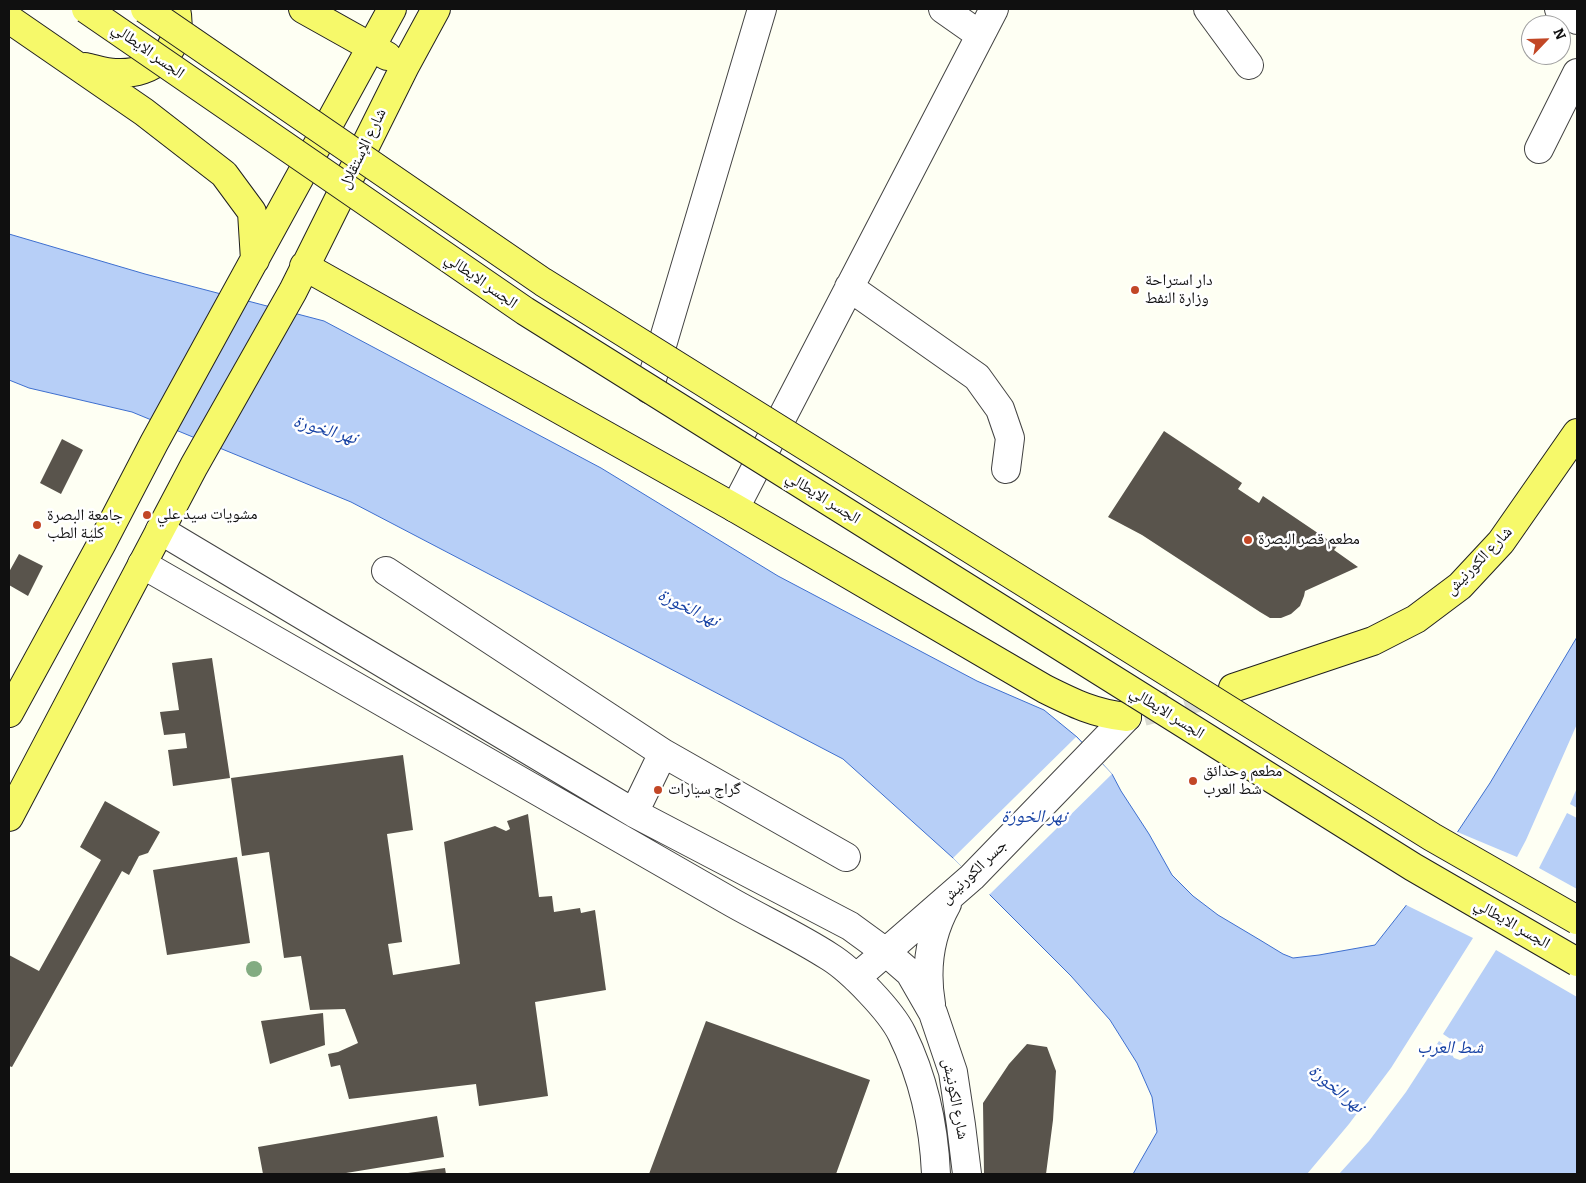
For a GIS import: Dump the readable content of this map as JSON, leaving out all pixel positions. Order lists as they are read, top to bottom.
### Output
{
  "streets": {
    "main road": ["الجسر الايطالي", "شارع الإستقلال", "شارع الكورنيش"],
    "street": ["جسر الكورنيش", "شارع الكونيش"]
  },
  "crossings": [
    ["شارع الإستقلال", "شارع الكونيش"],
    ["جسر الكورنيش", "شارع الكونيش"]
  ],
  "water": ["نهر الخورة", "شط العرب"],
  "places": [
    "دار استراحة وزارة النفط",
    "مشويات سيد علي",
    "جامعة البصرة كلية الطب",
    "مطعم قصر البصرة",
    "مطعم وحدائق شط العرب",
    "گراج سيارات"
  ],
  "north": "top right"
}
